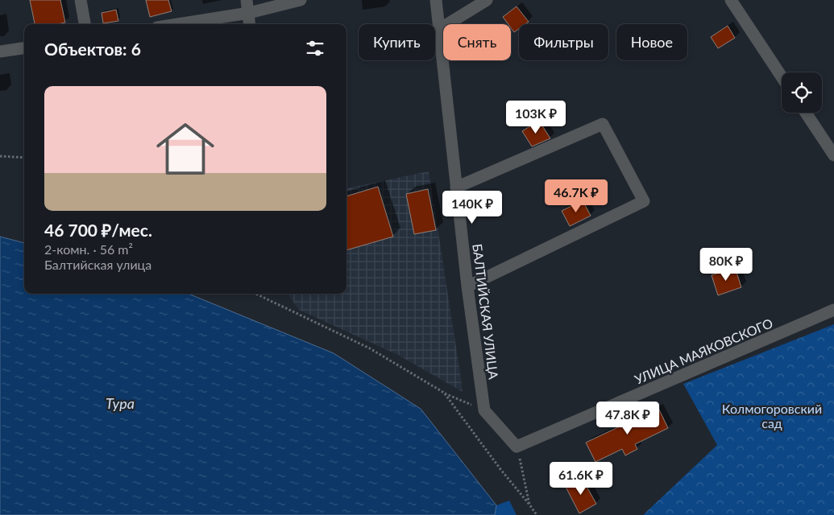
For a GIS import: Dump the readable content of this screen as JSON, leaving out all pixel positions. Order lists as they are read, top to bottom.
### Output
{
  "streets": {
    "street": ["БАЛТИЙСКАЯ УЛИЦА", "УЛИЦА МАЯКОВСКОГО"]
  },
  "water": ["Тура"],
  "parks": ["Колмогоровский сад"],
  "page": {
    "chip": [
      "Купить",
      "Снять",
      "Фильтры",
      "Новое"
    ],
    "heading": "Объектов: 6",
    "list": [
      {
        "name": "46 700 ₽/мес.",
        "note": "2-комн. · 56 m² · Балтийская улица"
      }
    ],
    "price": [
      "103K ₽",
      "46.7K ₽",
      "140K ₽",
      "80K ₽",
      "47.8K ₽",
      "61.6K ₽"
    ]
  }
}
